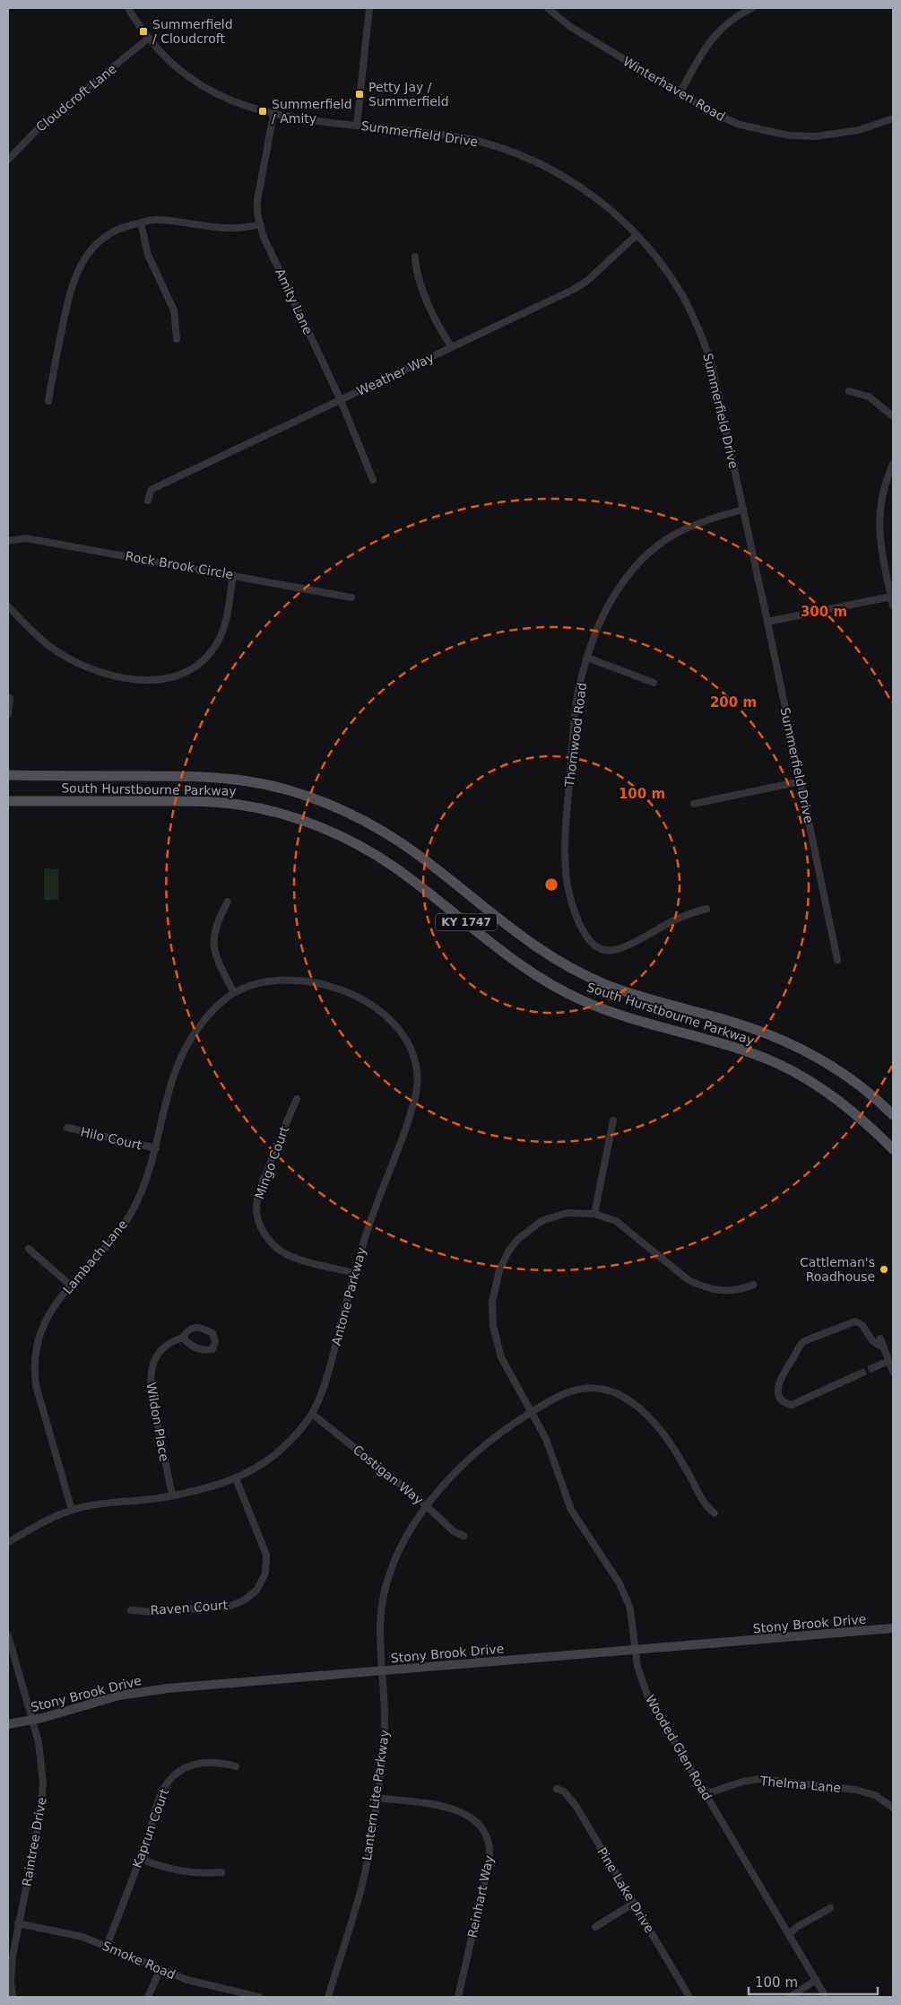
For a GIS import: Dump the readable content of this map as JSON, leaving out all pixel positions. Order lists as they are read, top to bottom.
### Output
{
  "streets": {
    "main road": ["South Hurstbourne Parkway", "KY 1747"],
    "street": [
      "Winterhaven Road",
      "Cloudcroft Lane",
      "Summerfield Drive",
      "Amity Lane",
      "Weather Way",
      "Rock Brook Circle",
      "Thornwood Road",
      "Hilo Court",
      "Mingo Court",
      "Lambach Lane",
      "Antone Parkway",
      "Wildon Place",
      "Costigan Way",
      "Raven Court",
      "Stony Brook Drive",
      "Wooded Glen Road",
      "Thelma Lane",
      "Lantern Lite Parkway",
      "Kaprun Court",
      "Raintree Drive",
      "Pine Lake Drive",
      "Reinhart Way",
      "Smoke Road"
    ]
  },
  "crossings": [
    ["Cloudcroft Lane", "Summerfield Drive"],
    ["Summerfield Drive", "Amity Lane"],
    ["Summerfield Drive", "Weather Way"],
    ["Summerfield Drive", "Thornwood Road"],
    ["Amity Lane", "Weather Way"],
    ["Hilo Court", "Lambach Lane"],
    ["Mingo Court", "Antone Parkway"],
    ["Lambach Lane", "Antone Parkway"],
    ["Antone Parkway", "Wildon Place"],
    ["Antone Parkway", "Costigan Way"],
    ["Antone Parkway", "Raven Court"],
    ["Costigan Way", "Lantern Lite Parkway"],
    ["Stony Brook Drive", "Wooded Glen Road"],
    ["Stony Brook Drive", "Lantern Lite Parkway"],
    ["Stony Brook Drive", "Raintree Drive"],
    ["Wooded Glen Road", "Thelma Lane"],
    ["Wooded Glen Road", "Lantern Lite Parkway"],
    ["Lantern Lite Parkway", "Reinhart Way"],
    ["Kaprun Court", "Smoke Road"],
    ["Raintree Drive", "Smoke Road"]
  ],
  "places": {
    "transit": ["Summerfield / Cloudcroft", "Petty Jay / Summerfield", "Summerfield / Amity"],
    "other": ["Cattleman's Roadhouse"]
  },
  "scale_bar": "100 m",
  "rings": ["300 m", "200 m", "100 m"]
}
